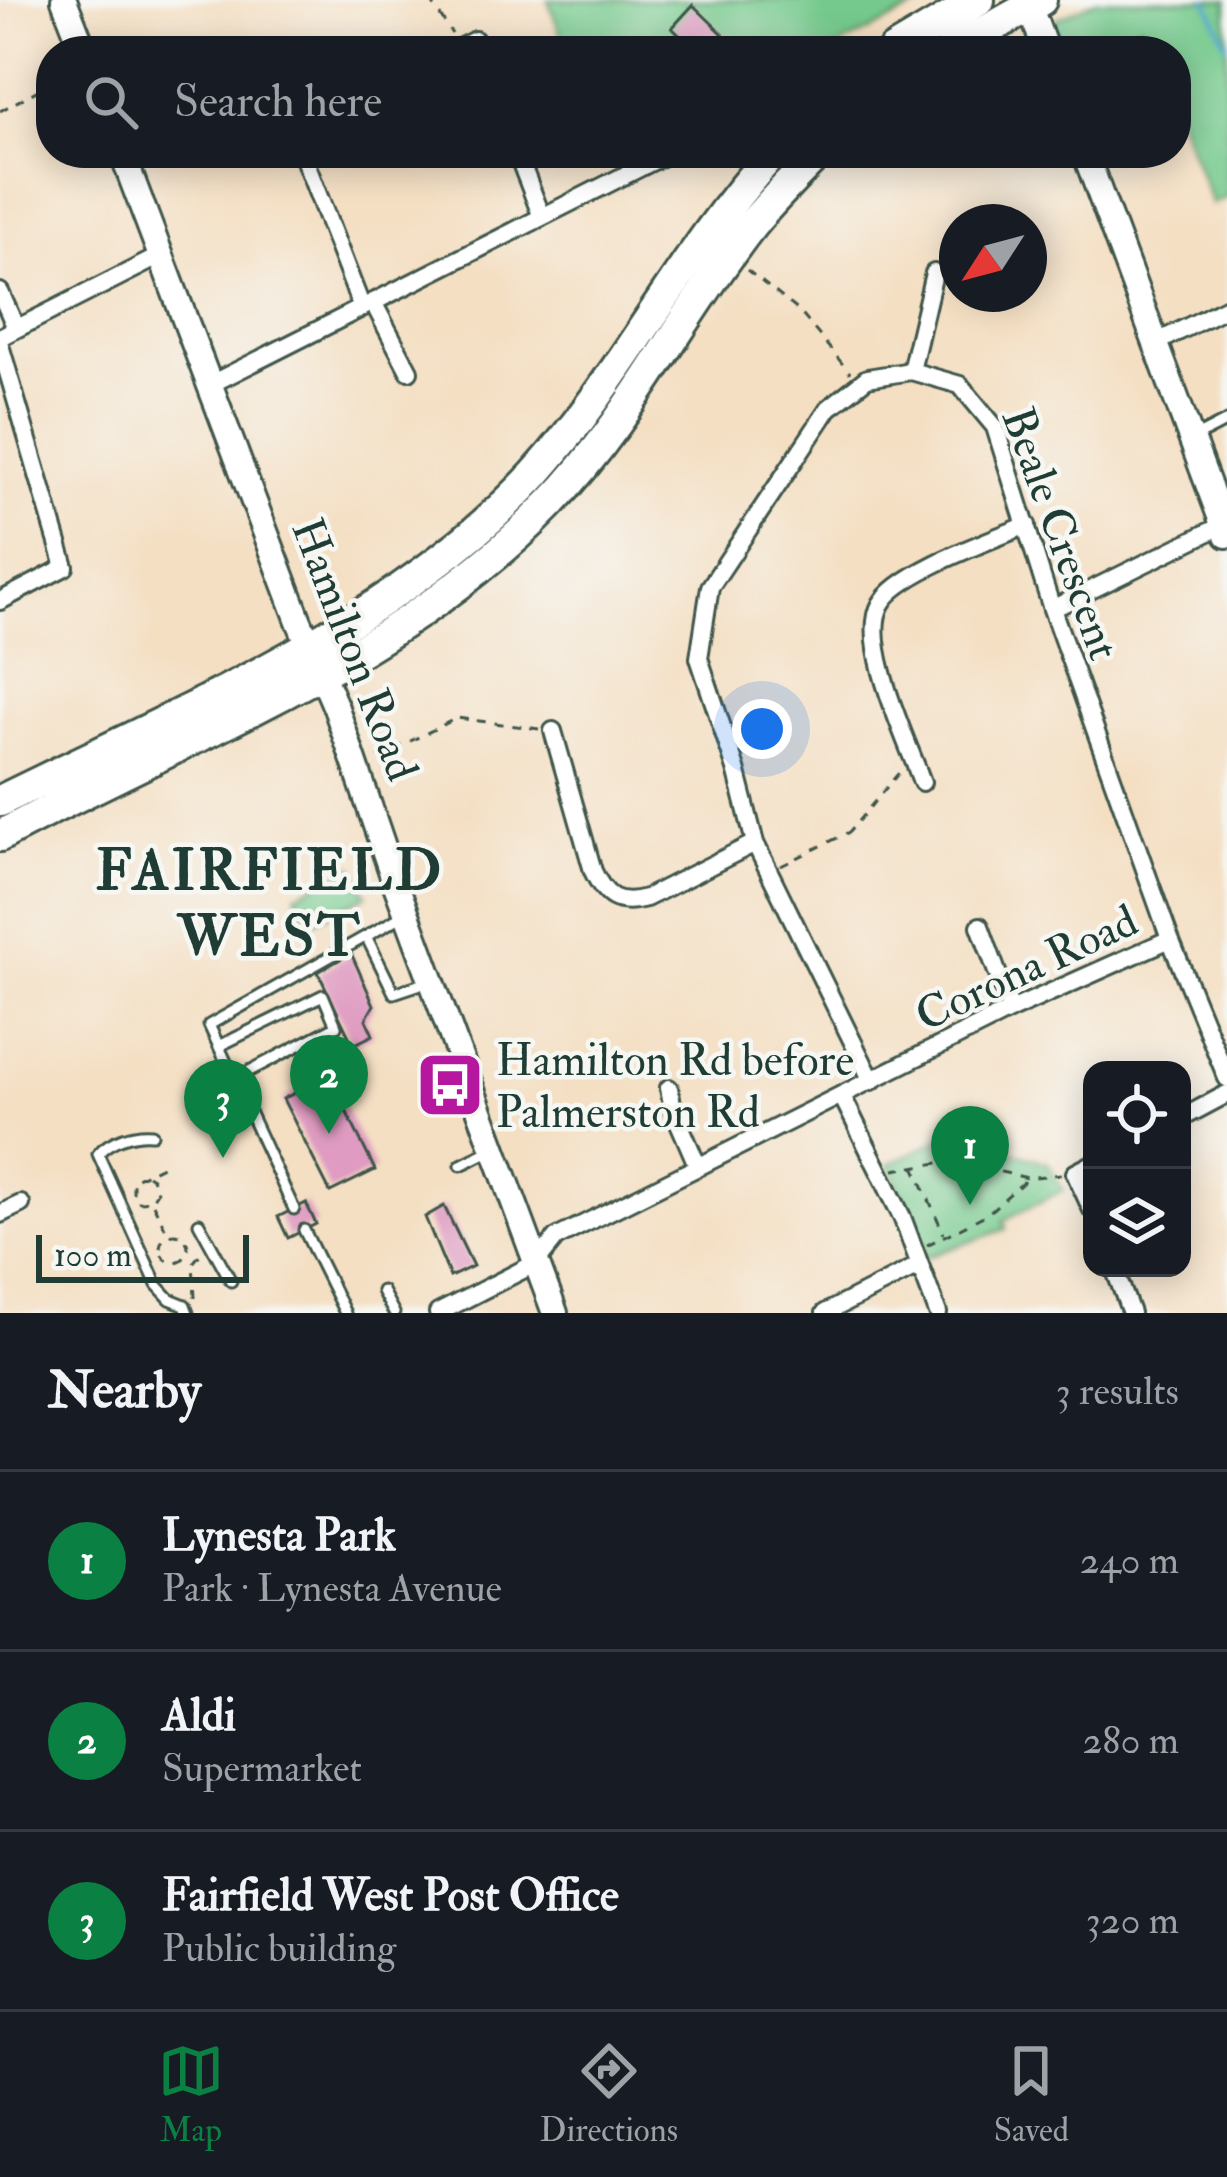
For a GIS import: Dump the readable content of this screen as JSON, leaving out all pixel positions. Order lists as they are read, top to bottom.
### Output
{
  "streets": {
    "main road": ["Hamilton Road"],
    "street": ["Beale Crescent", "Corona Road"]
  },
  "crossings": [
    ["Beale Crescent", "Corona Road"],
    ["Hamilton Road", "Corona Road"]
  ],
  "districts": ["FAIRFIELD WEST"],
  "places": {
    "bus stop": ["Hamilton Rd before Palmerston Rd"]
  },
  "scale_bar": "100 m",
  "north": "bottom left",
  "page": {
    "search": "Search here",
    "pins": ["2", "3", "1"],
    "scale": "100 m",
    "heading": ["Nearby", "3 results"],
    "list": [
      {
        "mark": "1",
        "name": "Lynesta Park",
        "note": "Park · Lynesta Avenue",
        "value": "240 m"
      },
      {
        "mark": "2",
        "name": "Aldi",
        "note": "Supermarket",
        "value": "280 m"
      },
      {
        "mark": "3",
        "name": "Fairfield West Post Office",
        "note": "Public building",
        "value": "320 m"
      }
    ],
    "nav": ["Map", "Directions", "Saved"]
  }
}
